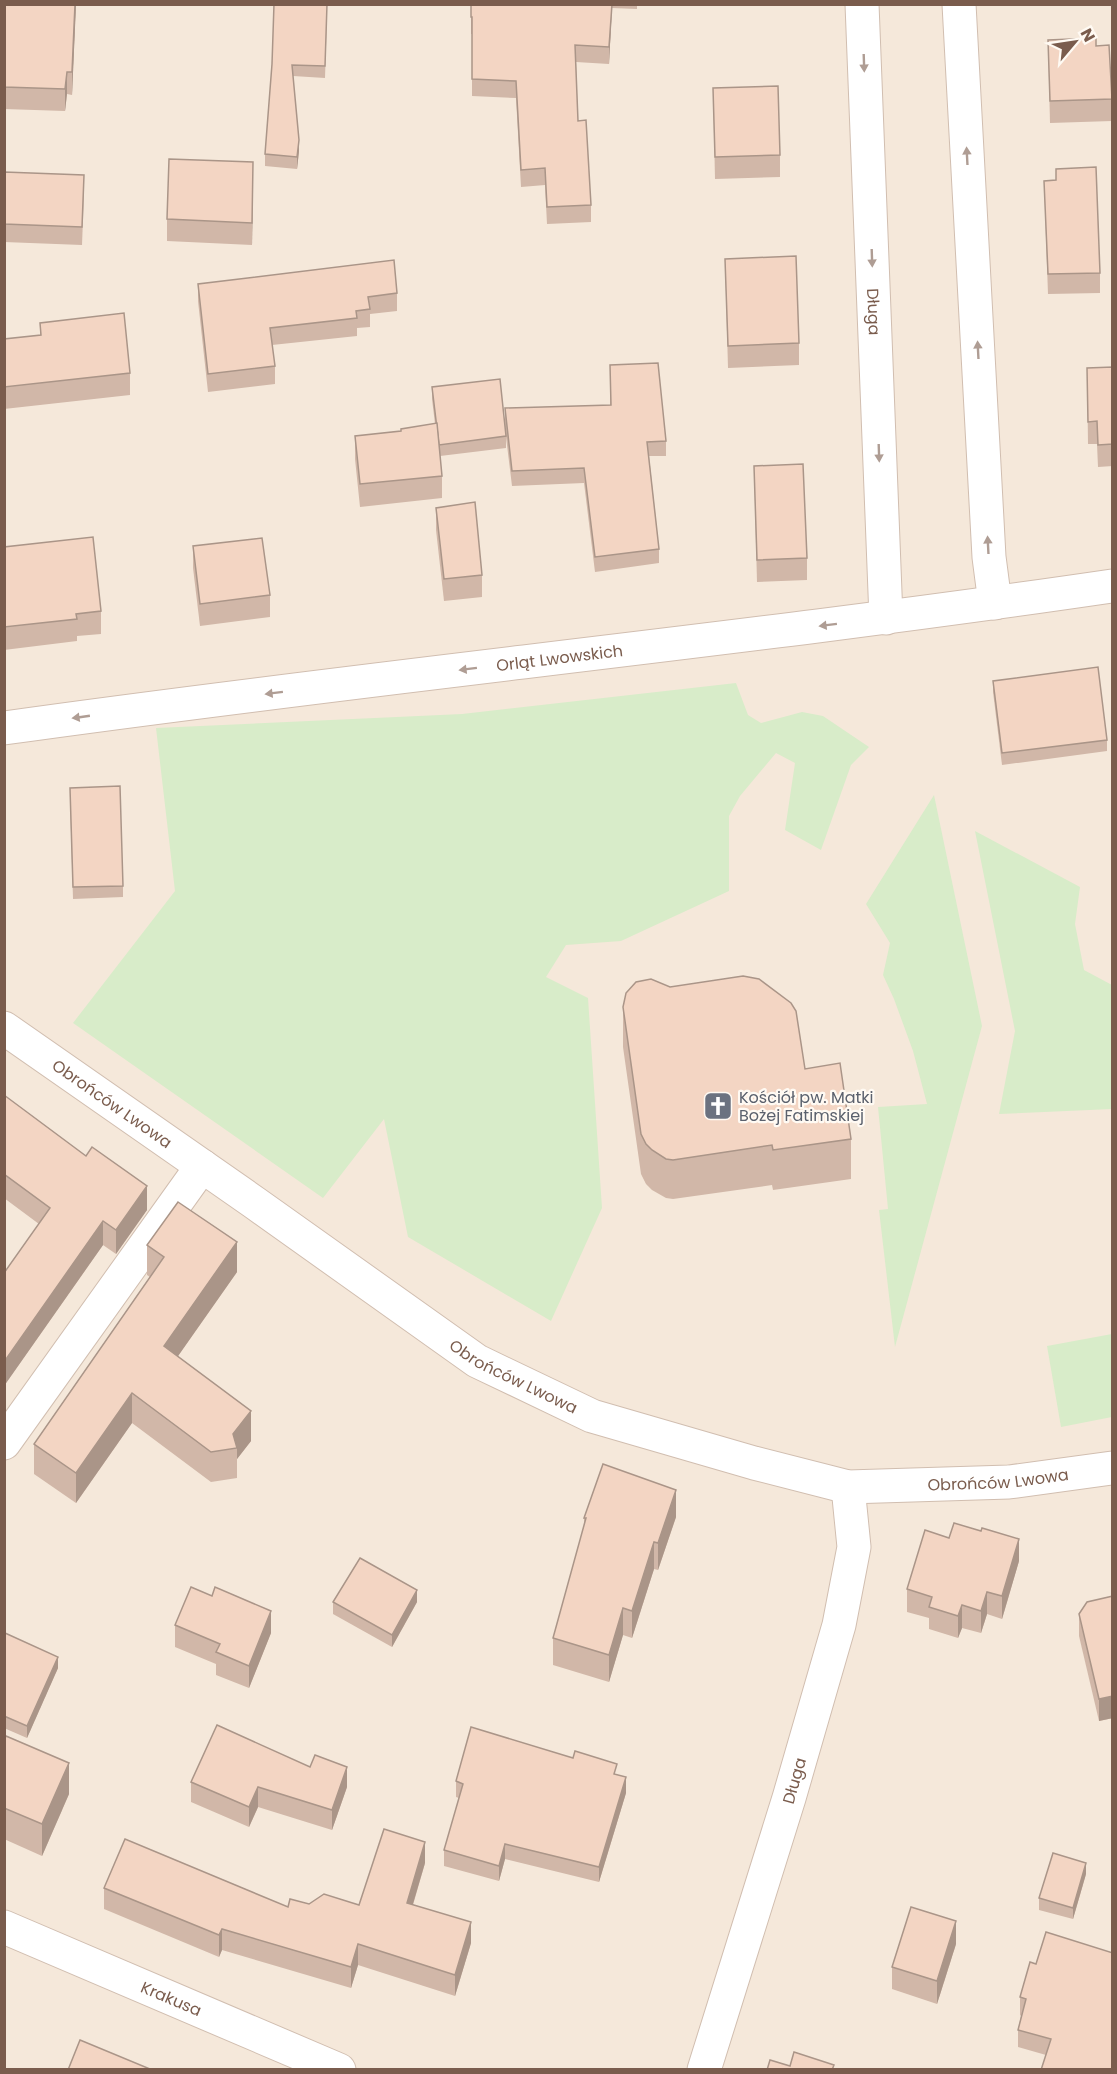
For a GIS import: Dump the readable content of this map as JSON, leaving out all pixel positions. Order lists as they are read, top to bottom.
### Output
{
  "streets": {
    "street": [
      "Długa",
      "Orląt Lwowskich",
      "Obrońców Lwowa",
      "Krakusa"
    ]
  },
  "crossings": [
    ["Długa", "Orląt Lwowskich"],
    ["Długa", "Obrońców Lwowa"]
  ],
  "one_way": ["Orląt Lwowskich"],
  "places": {
    "church": ["Kościół pw. Matki Bożej Fatimskiej"]
  },
  "north": "top right"
}
